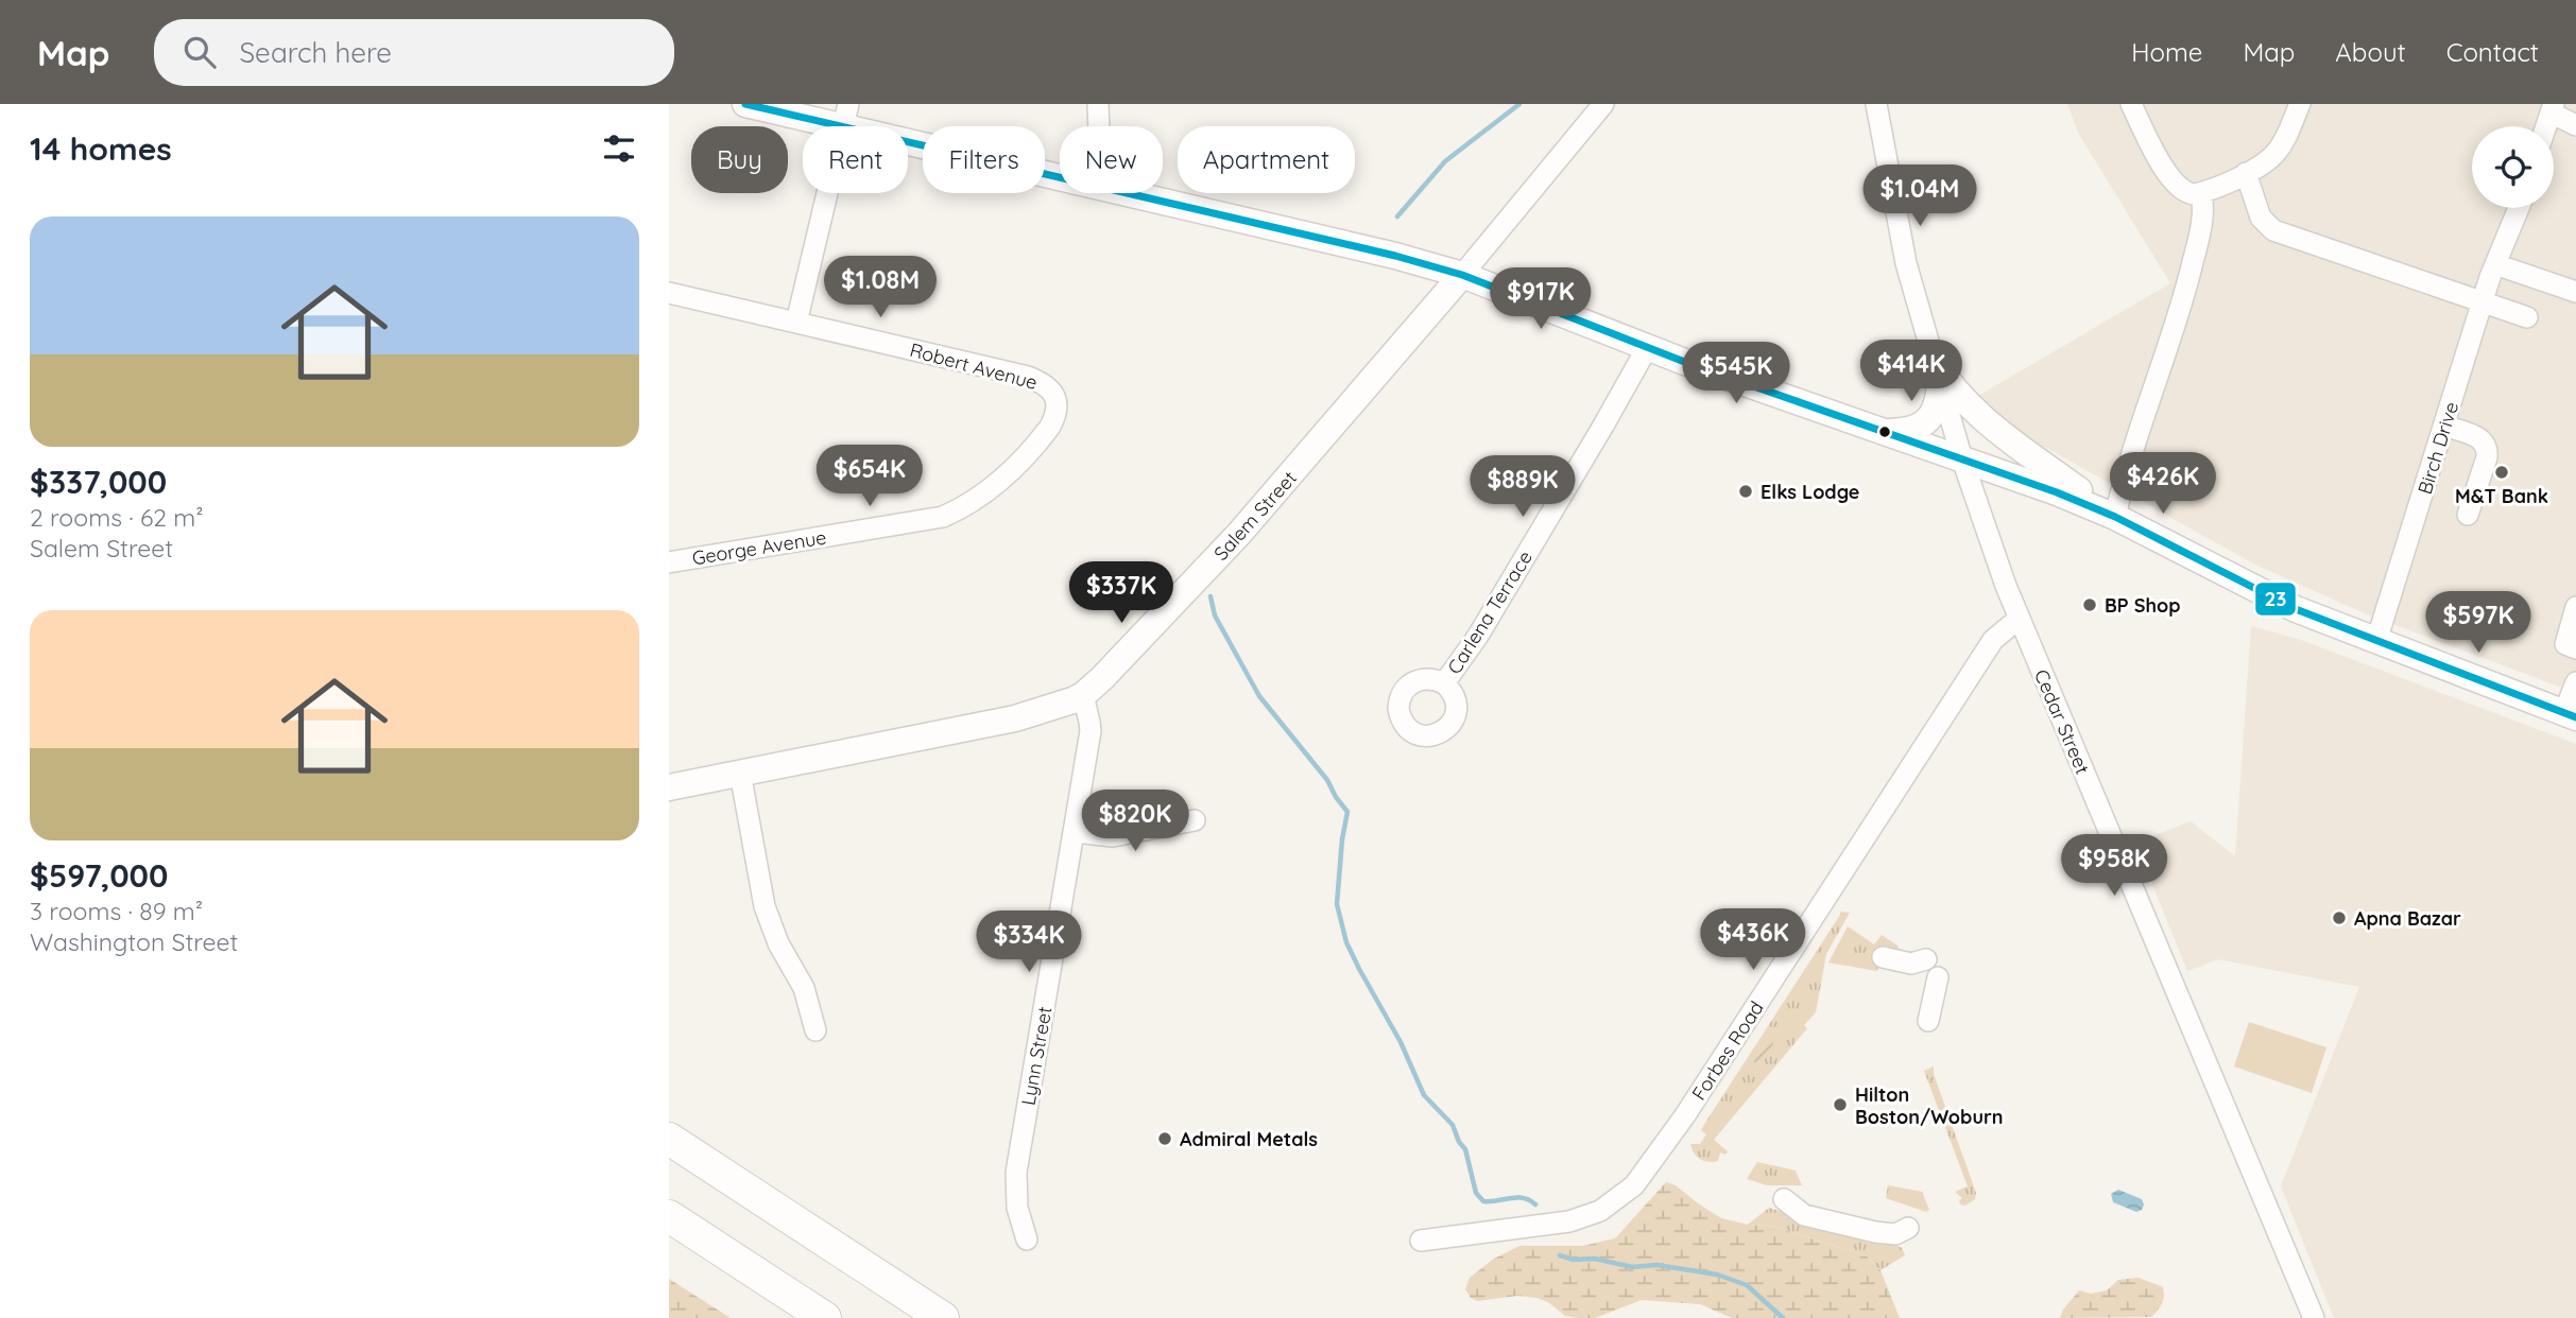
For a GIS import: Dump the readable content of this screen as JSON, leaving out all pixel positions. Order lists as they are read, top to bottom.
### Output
{
  "streets": {
    "main road": ["Salem Street"],
    "street": [
      "Robert Avenue",
      "Birch Drive",
      "George Avenue",
      "Carlena Terrace",
      "Cedar Street",
      "Forbes Road",
      "Lynn Street"
    ]
  },
  "crossings": [
    ["Robert Avenue", "George Avenue"],
    ["Salem Street", "Lynn Street"],
    ["Cedar Street", "Forbes Road"]
  ],
  "places": [
    "M&T Bank",
    "Elks Lodge",
    "BP Shop",
    "Apna Bazar",
    "Hilton Boston/Woburn",
    "Admiral Metals"
  ],
  "lines": ["transit line 23"],
  "page": {
    "header": "Map",
    "search": "Search here",
    "nav": [
      "Home",
      "Map",
      "About",
      "Contact"
    ],
    "heading": "14 homes",
    "chip": [
      "Buy",
      "Rent",
      "Filters",
      "New",
      "Apartment"
    ],
    "price": [
      "$1.04M",
      "$1.08M",
      "$917K",
      "$414K",
      "$545K",
      "$654K",
      "$426K",
      "$889K",
      "$337K",
      "$597K",
      "$820K",
      "$958K",
      "$436K",
      "$334K"
    ],
    "list": [
      {
        "name": "$337,000",
        "note": "2 rooms · 62 m² · Salem Street"
      },
      {
        "name": "$597,000",
        "note": "3 rooms · 89 m² · Washington Street"
      }
    ]
  }
}
